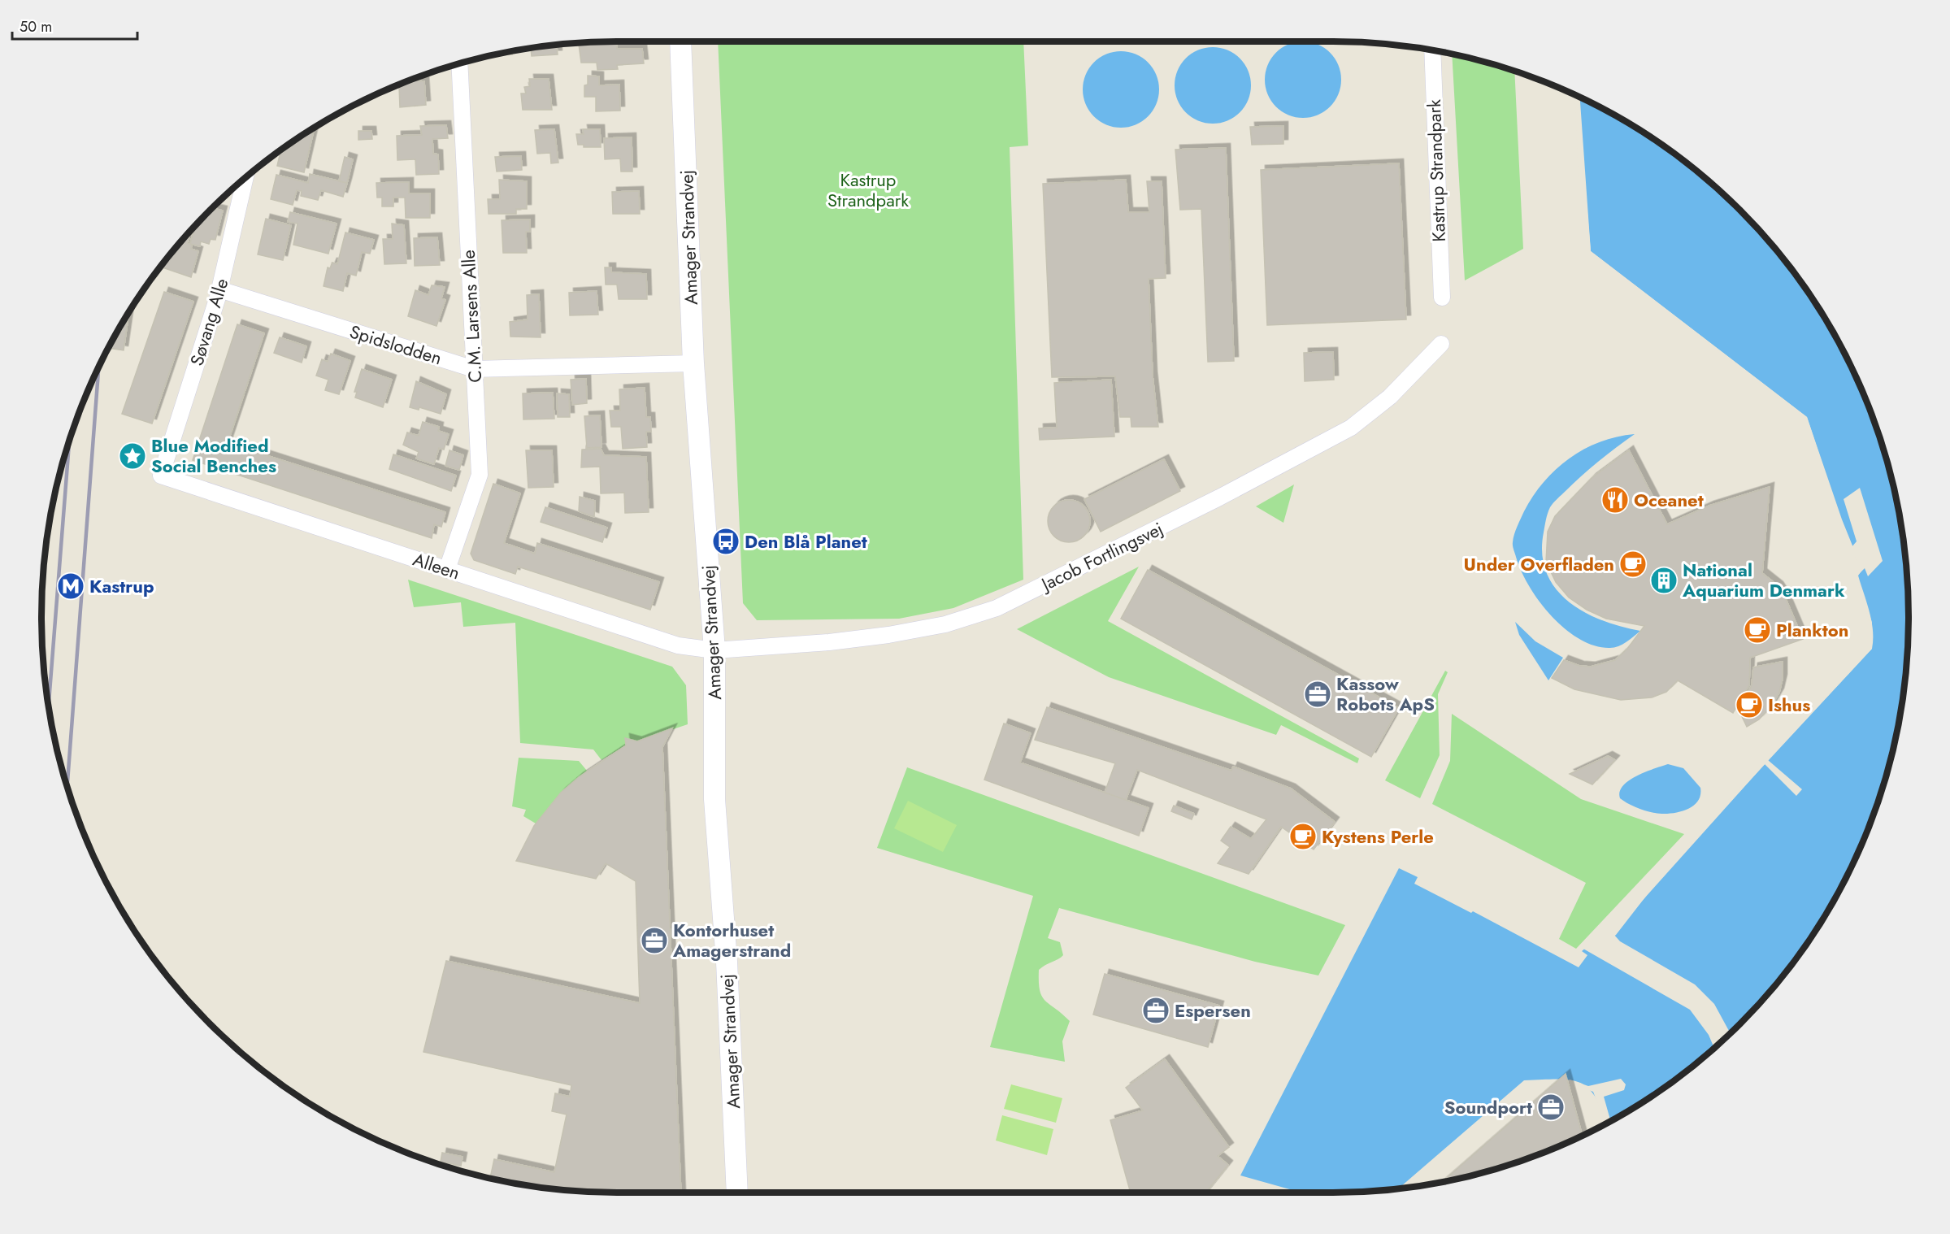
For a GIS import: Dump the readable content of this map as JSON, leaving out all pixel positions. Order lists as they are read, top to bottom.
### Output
{
  "streets": {
    "street": [
      "Kastrup Strandpark",
      "Amager Strandvej",
      "C.M. Larsens Alle",
      "Søvang Alle",
      "Spidslodden",
      "Jacob Fortlingsvej",
      "Alleen"
    ]
  },
  "crossings": [
    ["Amager Strandvej", "Spidslodden"],
    ["Amager Strandvej", "Jacob Fortlingsvej"],
    ["Amager Strandvej", "Alleen"],
    ["C.M. Larsens Alle", "Spidslodden"],
    ["C.M. Larsens Alle", "Alleen"],
    ["Søvang Alle", "Spidslodden"],
    ["Søvang Alle", "Alleen"],
    ["Jacob Fortlingsvej", "Alleen"]
  ],
  "parks": ["Kastrup Strandpark"],
  "places": {
    "place": ["Blue Modified Social Benches"],
    "restaurant": ["Oceanet"],
    "bus stop": ["Den Blå Planet"],
    "cafe": [
      "Under Overfladen",
      "Plankton",
      "Ishus",
      "Kystens Perle"
    ],
    "building": ["National Aquarium Denmark"],
    "metro station": ["Kastrup"],
    "office": [
      "Kassow Robots ApS",
      "Kontorhuset Amagerstrand",
      "Espersen",
      "Soundport"
    ]
  },
  "scale_bar": "50 m"
}
